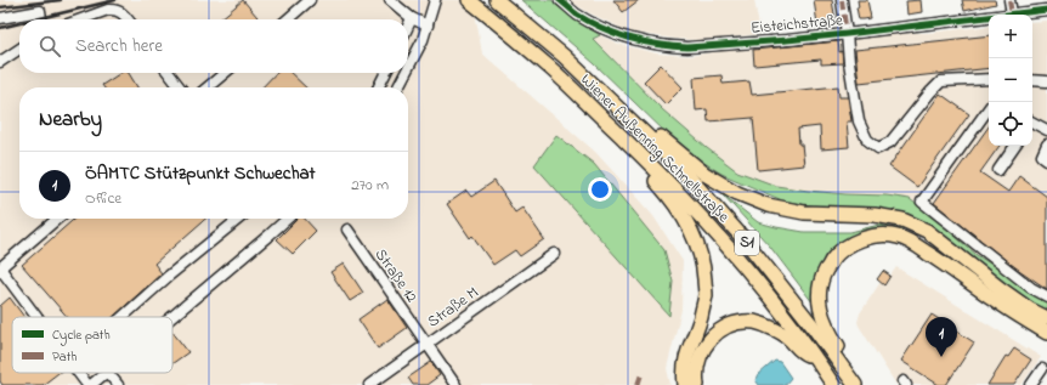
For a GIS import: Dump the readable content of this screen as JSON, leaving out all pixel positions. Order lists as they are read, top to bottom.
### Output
{
  "streets": {
    "highway": ["Wiener Außenring Schnellstraße", "S1"],
    "street": ["Eisteichstraße", "Straße 12", "Straße M"]
  },
  "crossings": [
    ["Straße 12", "Straße M"]
  ],
  "legend": ["Cycle path", "Path"],
  "page": {
    "map_buttons": ["+", "−"],
    "search": "Search here",
    "heading": "Nearby",
    "list": [
      {
        "mark": "1",
        "name": "ÖAMTC Stützpunkt Schwechat",
        "note": "Office",
        "value": "270 m"
      }
    ],
    "pins": "1"
  }
}
